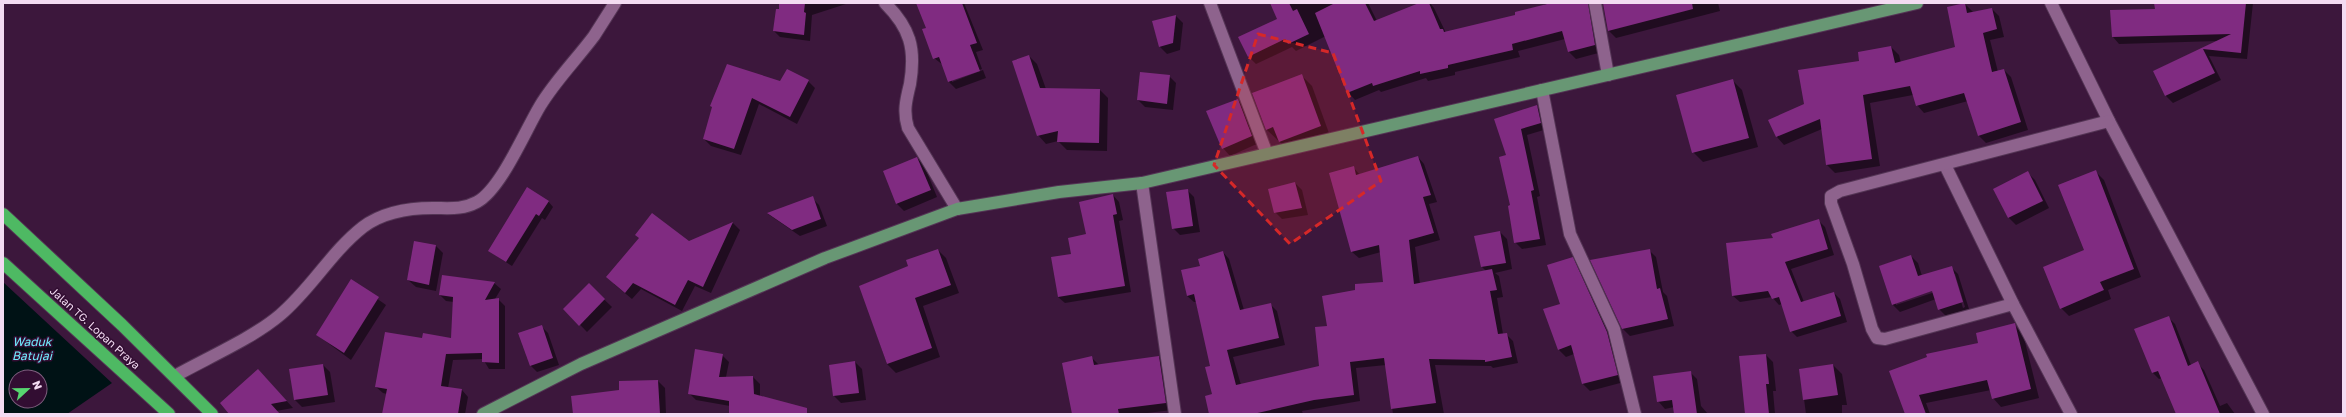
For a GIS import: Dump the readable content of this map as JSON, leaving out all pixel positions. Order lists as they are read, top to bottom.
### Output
{
  "streets": {
    "highway": ["Jalan TG. Lopan Praya"]
  },
  "water": ["Waduk Batujai"],
  "north": "right"
}
